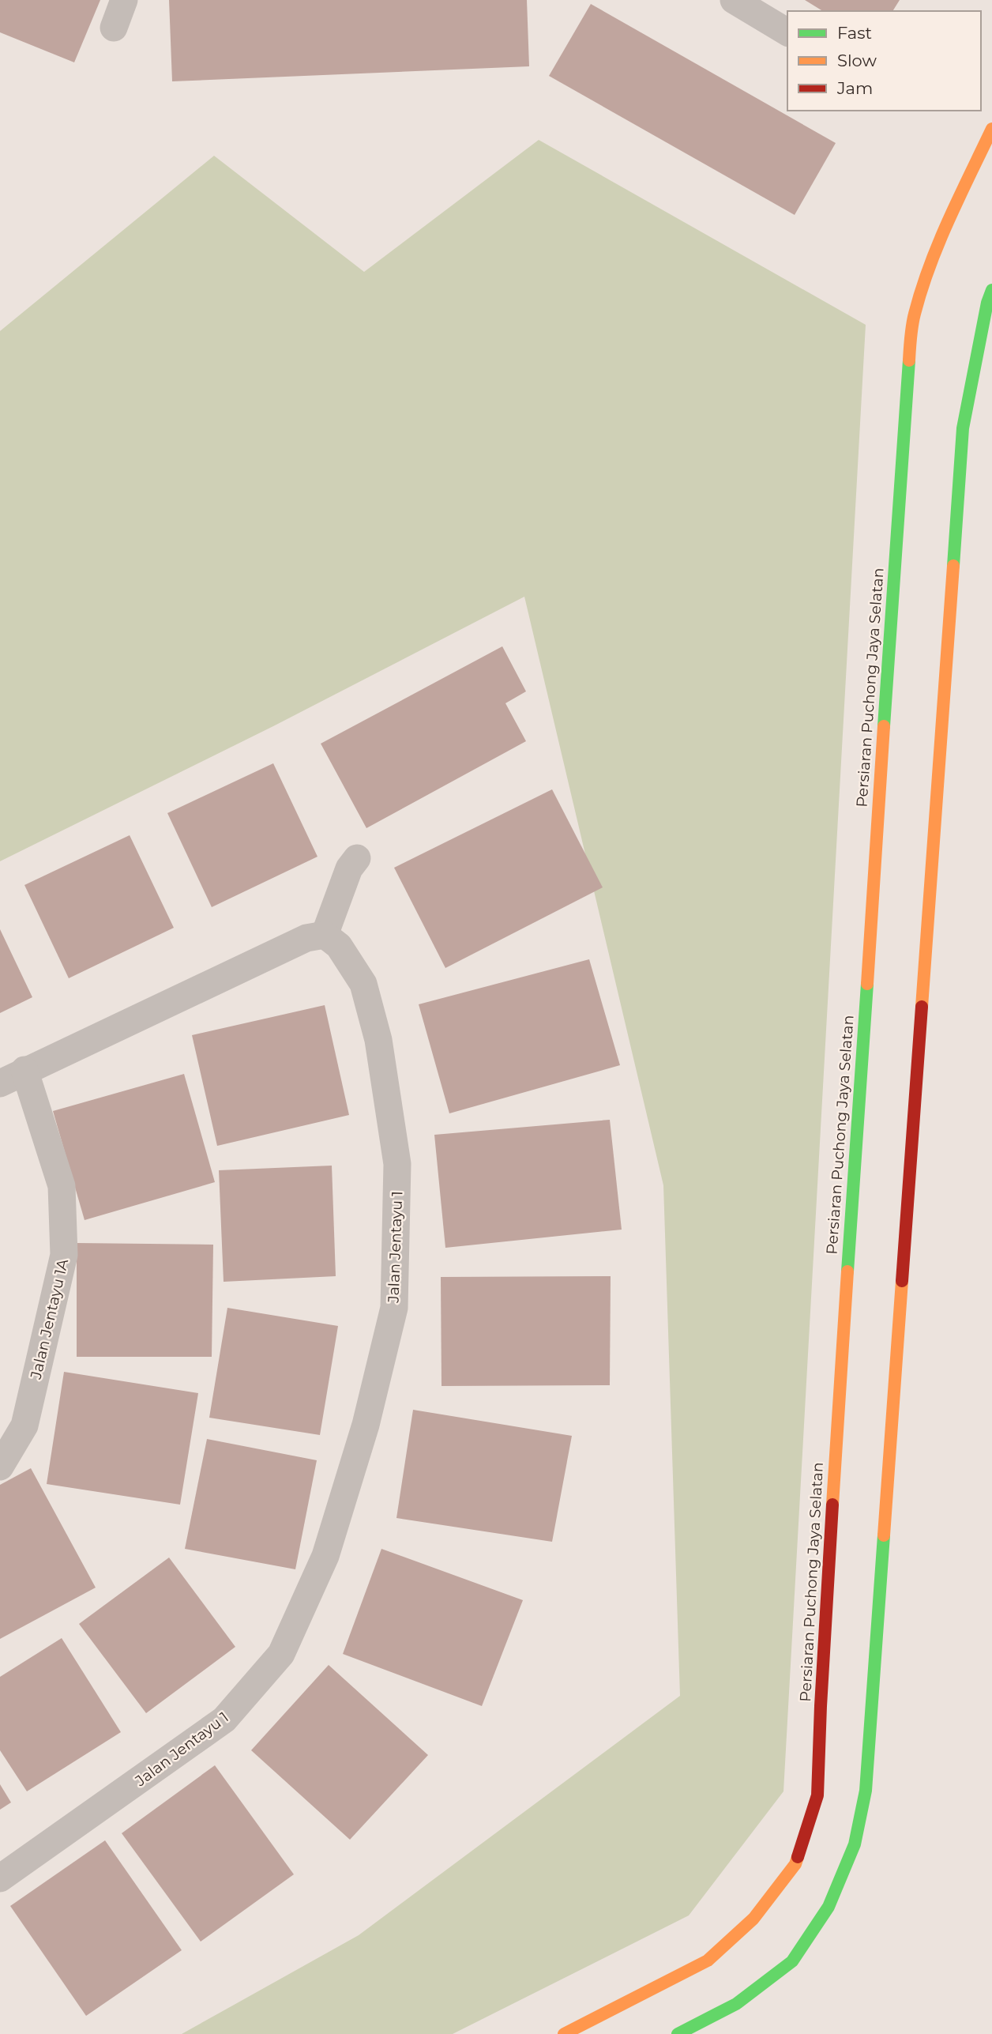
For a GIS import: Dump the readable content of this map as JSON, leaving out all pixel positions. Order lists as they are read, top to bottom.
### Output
{
  "streets": {
    "main road": ["Persiaran Puchong Jaya Selatan"],
    "street": ["Jalan Jentayu 1", "Jalan Jentayu 1A"]
  },
  "legend": ["Fast", "Slow", "Jam"]
}
